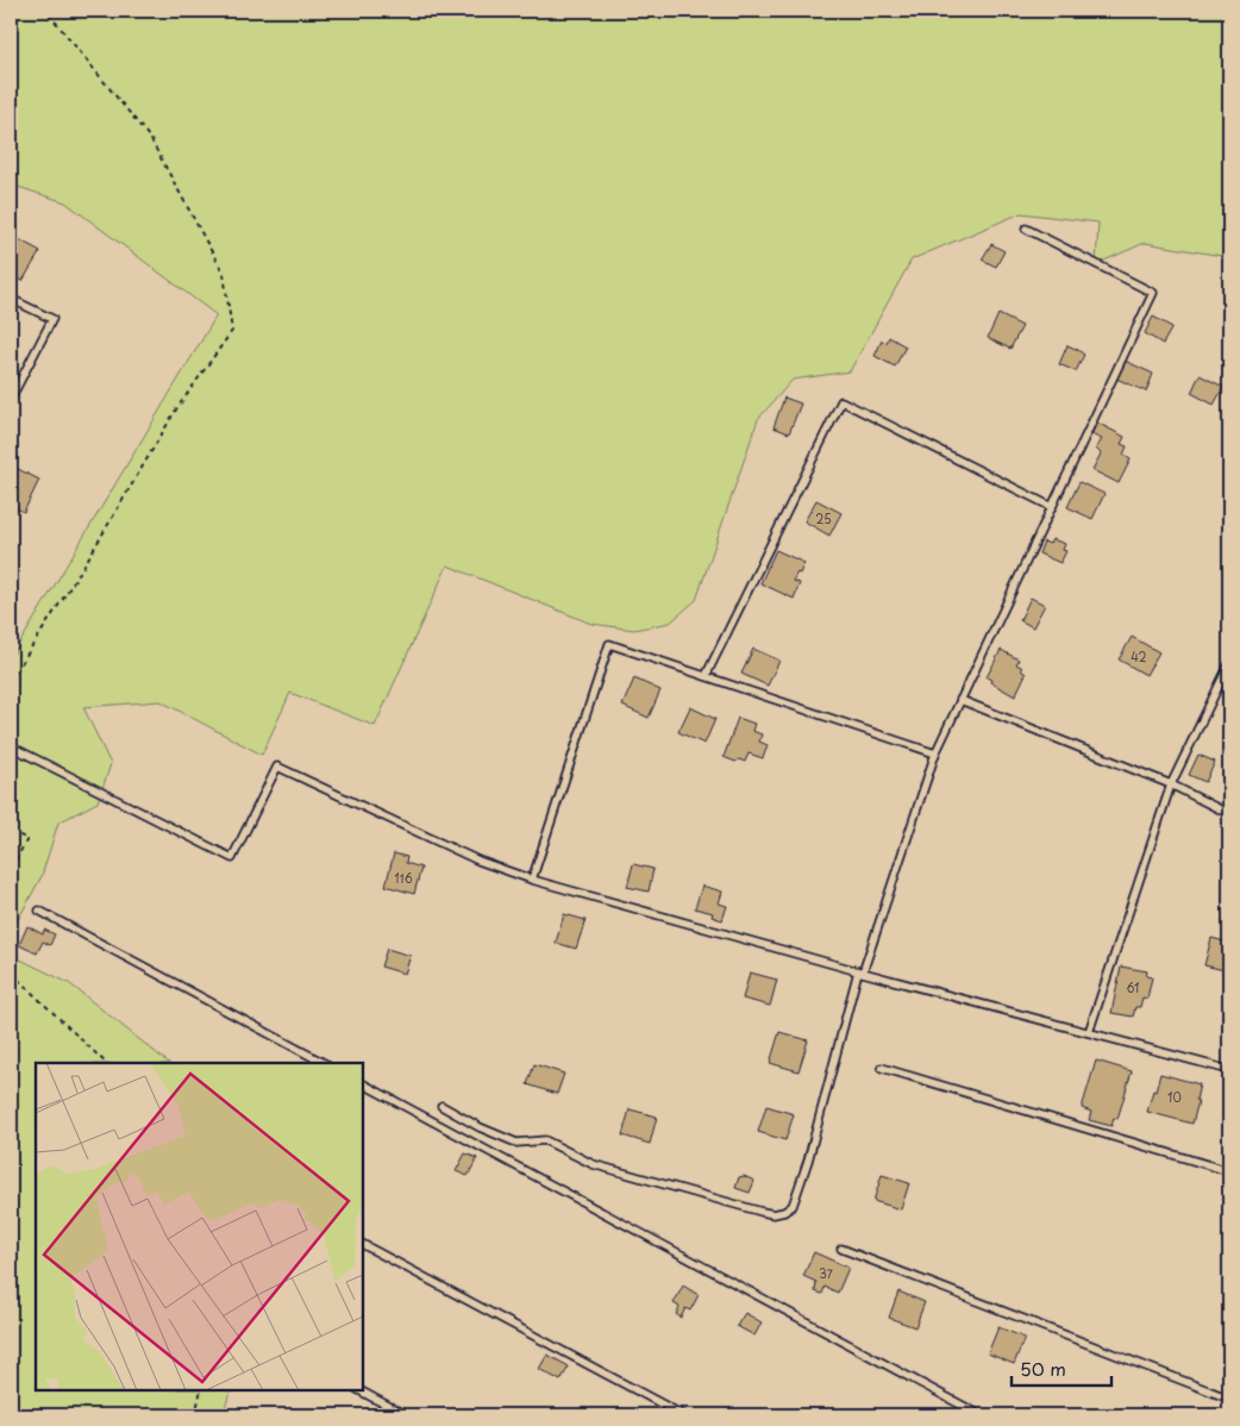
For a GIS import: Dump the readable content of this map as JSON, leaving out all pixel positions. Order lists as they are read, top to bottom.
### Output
{
  "house_numbers": [
    "25",
    "42",
    "116",
    "61",
    "10",
    "37"
  ],
  "scale_bar": "50 m"
}
